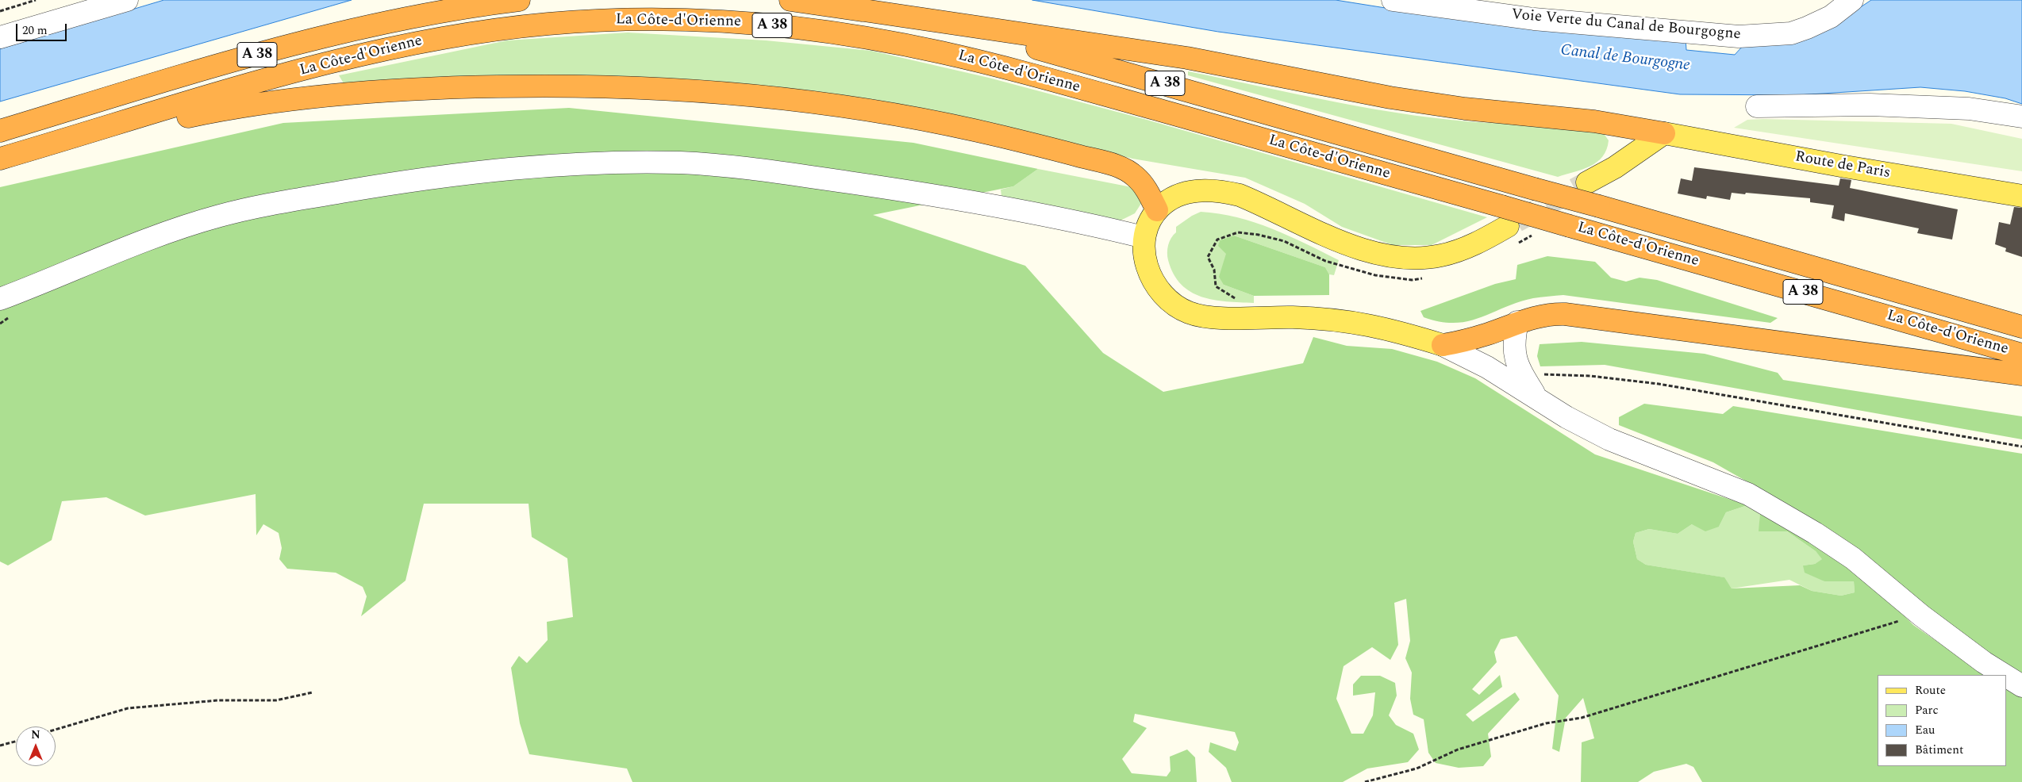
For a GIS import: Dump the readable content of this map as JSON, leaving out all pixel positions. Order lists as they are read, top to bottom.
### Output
{
  "streets": {
    "highway": ["La Côte-d'Orienne", "A 38"],
    "main road": ["Route de Paris"],
    "street": ["Voie Verte du Canal de Bourgogne"]
  },
  "water": ["Canal de Bourgogne"],
  "legend": [
    "Route",
    "Parc",
    "Eau",
    "Bâtiment"
  ],
  "scale_bar": "20 m",
  "north": "top"
}
